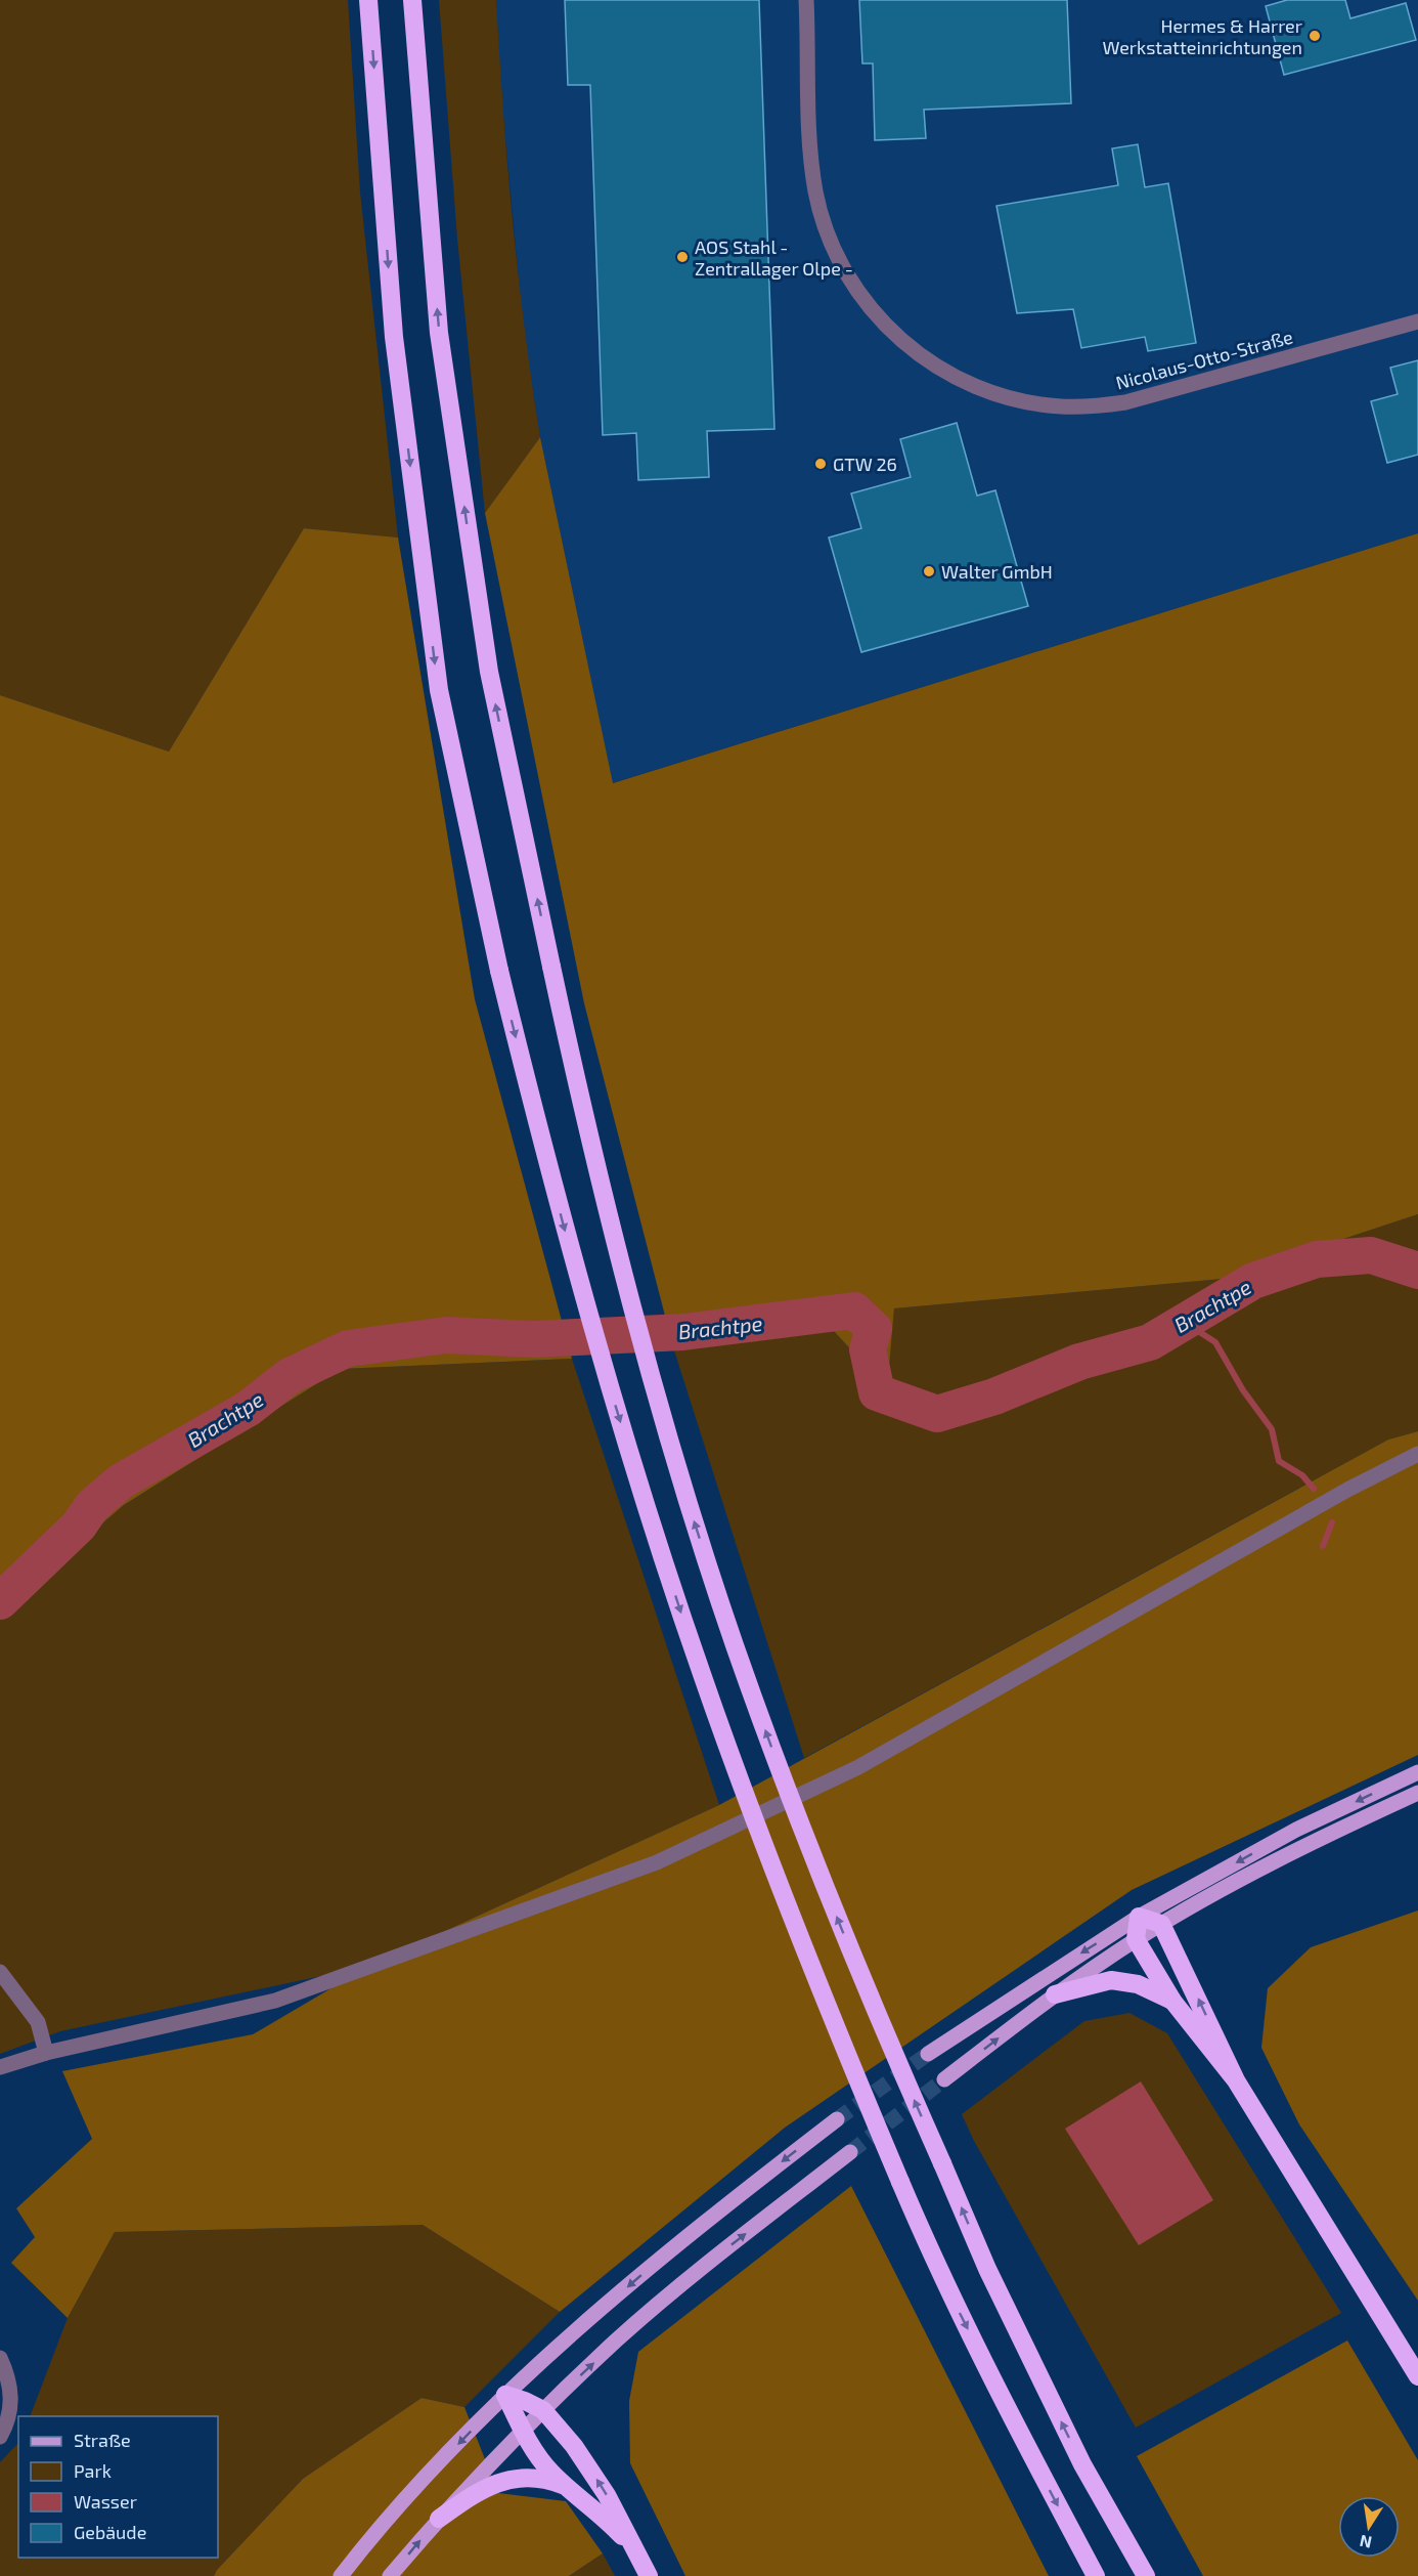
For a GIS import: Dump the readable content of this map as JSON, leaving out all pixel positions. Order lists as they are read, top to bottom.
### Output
{
  "streets": {
    "street": ["Nicolaus-Otto-Straße"]
  },
  "water": ["Brachtpe"],
  "places": [
    "Hermes & Harrer Werkstatteinrichtungen",
    "AOS Stahl - Zentrallager Olpe -",
    "GTW 26",
    "Walter GmbH"
  ],
  "legend": [
    "Straße",
    "Park",
    "Wasser",
    "Gebäude"
  ],
  "north": "bottom"
}
